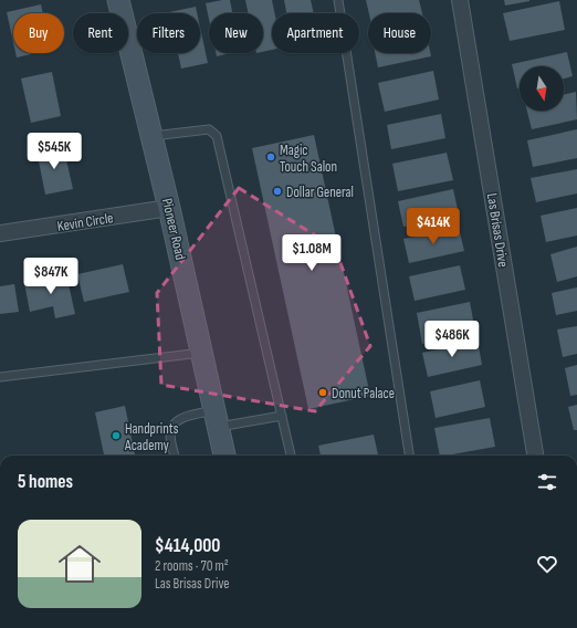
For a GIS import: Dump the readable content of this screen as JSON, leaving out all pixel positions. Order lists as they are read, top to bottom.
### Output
{
  "streets": {
    "main road": ["Pioneer Road"],
    "street": ["Kevin Circle", "Las Brisas Drive"]
  },
  "crossings": [
    ["Kevin Circle", "Pioneer Road"]
  ],
  "places": [
    "Magic Touch Salon",
    "Dollar General",
    "Donut Palace",
    "Handprints Academy"
  ],
  "north": "bottom",
  "page": {
    "chip": [
      "Buy",
      "Rent",
      "Filters",
      "New",
      "Apartment",
      "House"
    ],
    "price": [
      "$545K",
      "$414K",
      "$1.08M",
      "$847K",
      "$486K"
    ],
    "heading": "5 homes",
    "list": [
      {
        "name": "$414,000",
        "note": "2 rooms · 70 m² · Las Brisas Drive"
      }
    ]
  }
}
